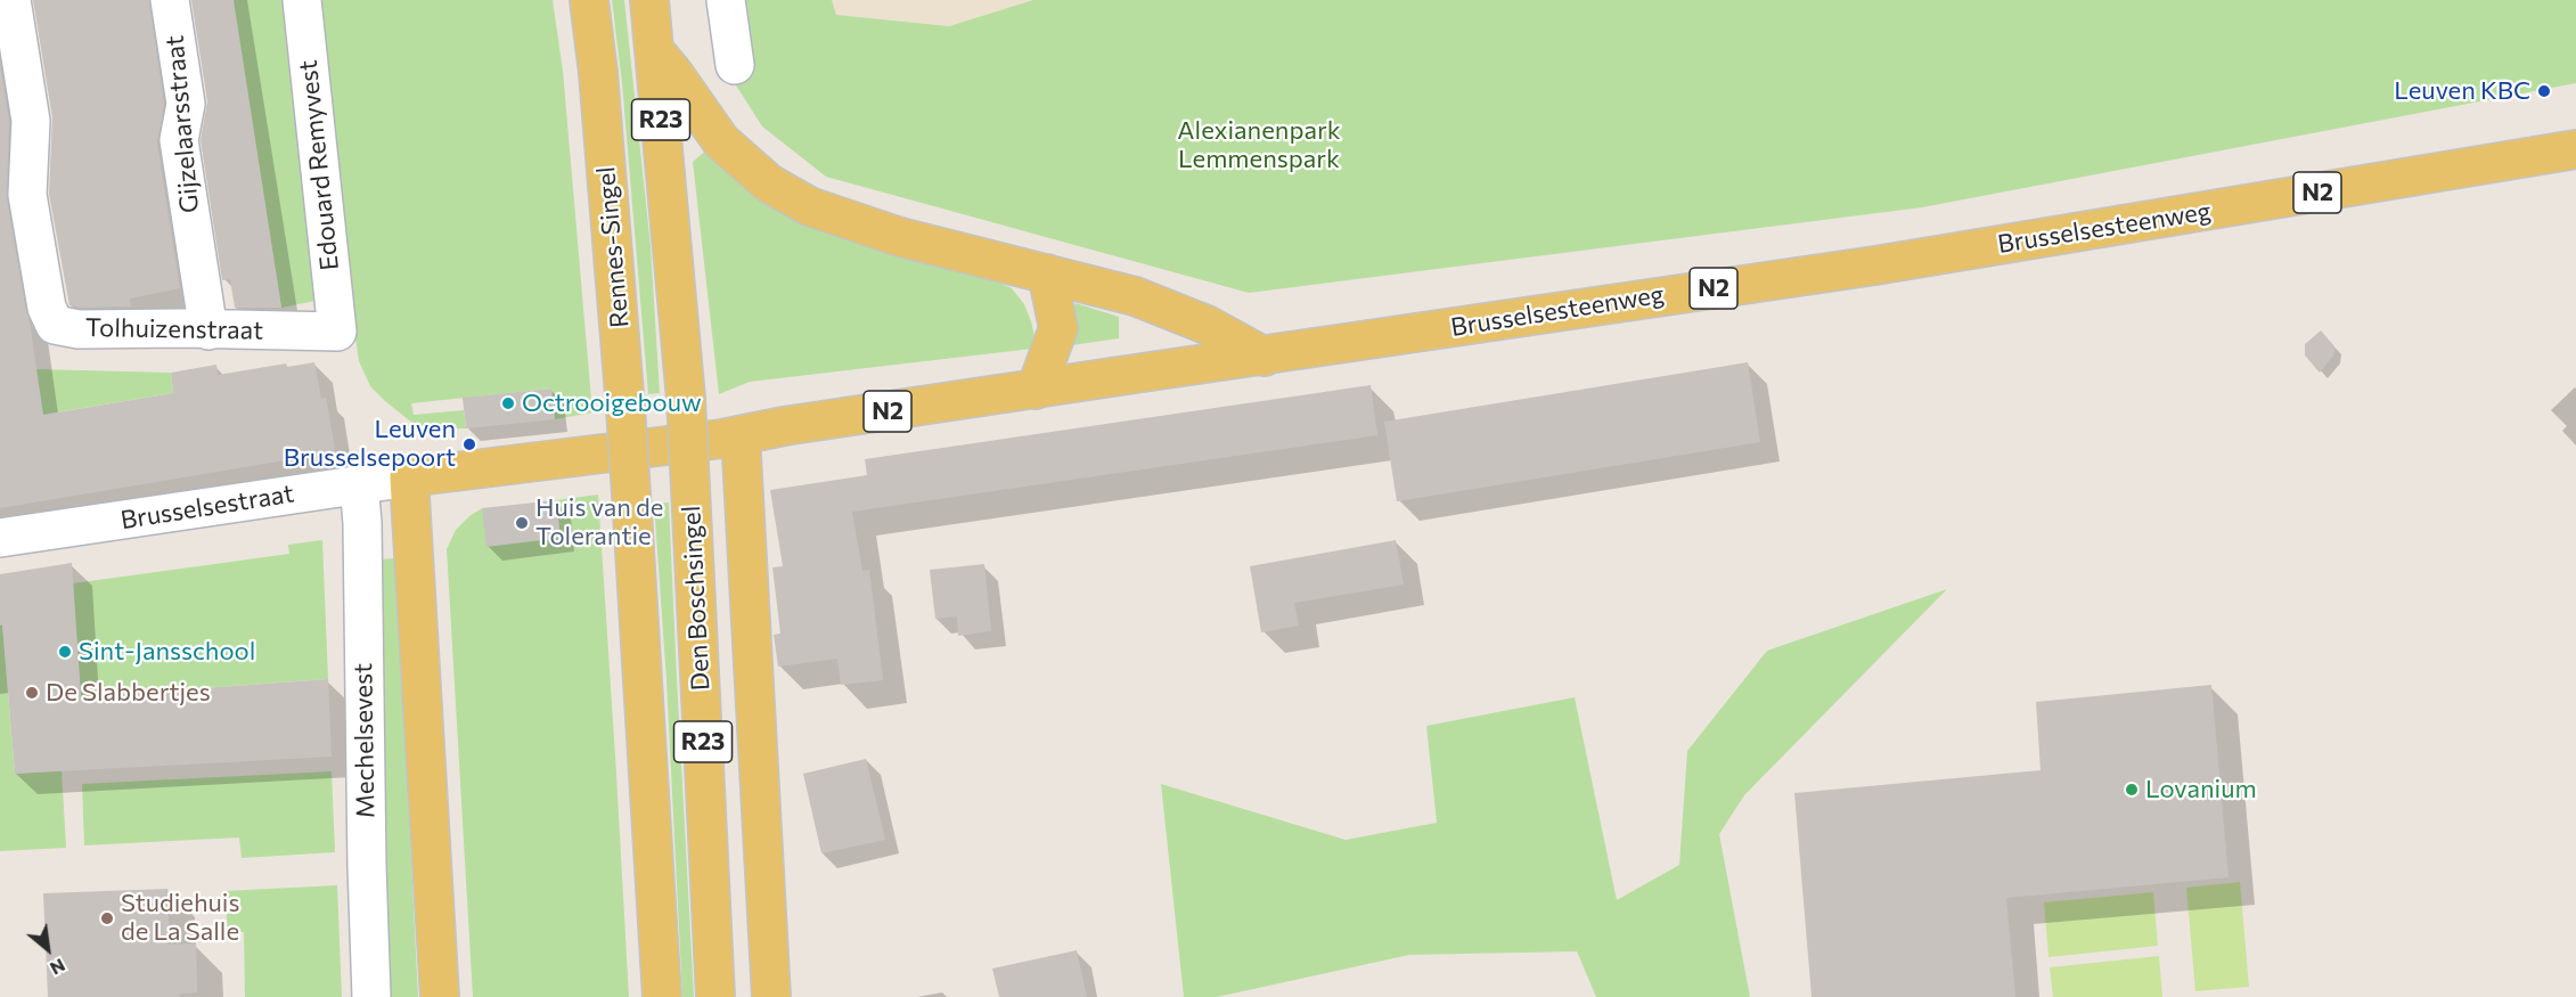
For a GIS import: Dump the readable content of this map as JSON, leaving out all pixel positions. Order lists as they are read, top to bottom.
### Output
{
  "streets": {
    "main road": [
      "R23",
      "N2",
      "Brusselsesteenweg",
      "Rennes-Singel",
      "Brusselsestraat",
      "Den Boschsingel"
    ],
    "street": [
      "Gijzelaarsstraat",
      "Edouard Remyvest",
      "Tolhuizenstraat",
      "Mechelsevest"
    ]
  },
  "crossings": [
    ["R23", "Den Boschsingel"],
    ["Gijzelaarsstraat", "Tolhuizenstraat"],
    ["Edouard Remyvest", "Tolhuizenstraat"],
    ["Brusselsesteenweg", "Brusselsestraat"],
    ["Brusselsestraat", "Mechelsevest"]
  ],
  "parks": ["Alexianenpark Lemmenspark"],
  "places": [
    "Leuven KBC",
    "Octrooigebouw",
    "Leuven Brusselsepoort",
    "Huis van de Tolerantie",
    "Sint-Jansschool",
    "De Slabbertjes",
    "Lovanium",
    "Studiehuis de La Salle"
  ],
  "north": "bottom right"
}
